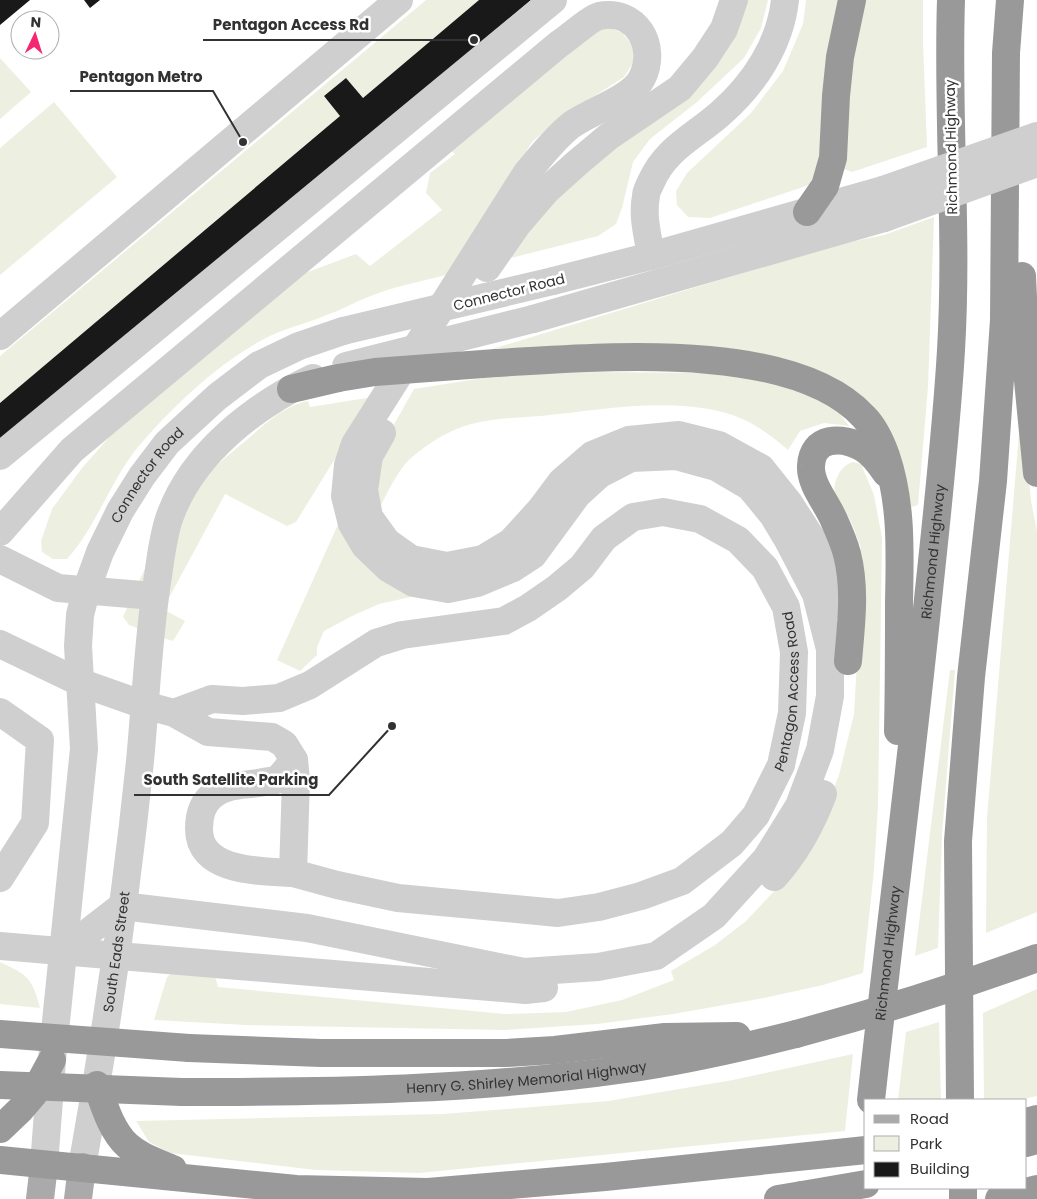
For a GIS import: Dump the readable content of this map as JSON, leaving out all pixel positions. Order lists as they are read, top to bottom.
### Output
{
  "streets": {
    "highway": ["Richmond Highway", "Henry G. Shirley Memorial Highway"],
    "main road": ["South Eads Street"],
    "street": ["Connector Road", "Pentagon Access Road"]
  },
  "places": ["Pentagon Access Rd", "Pentagon Metro", "South Satellite Parking"],
  "legend": ["Road", "Park", "Building"],
  "north": "top"
}
